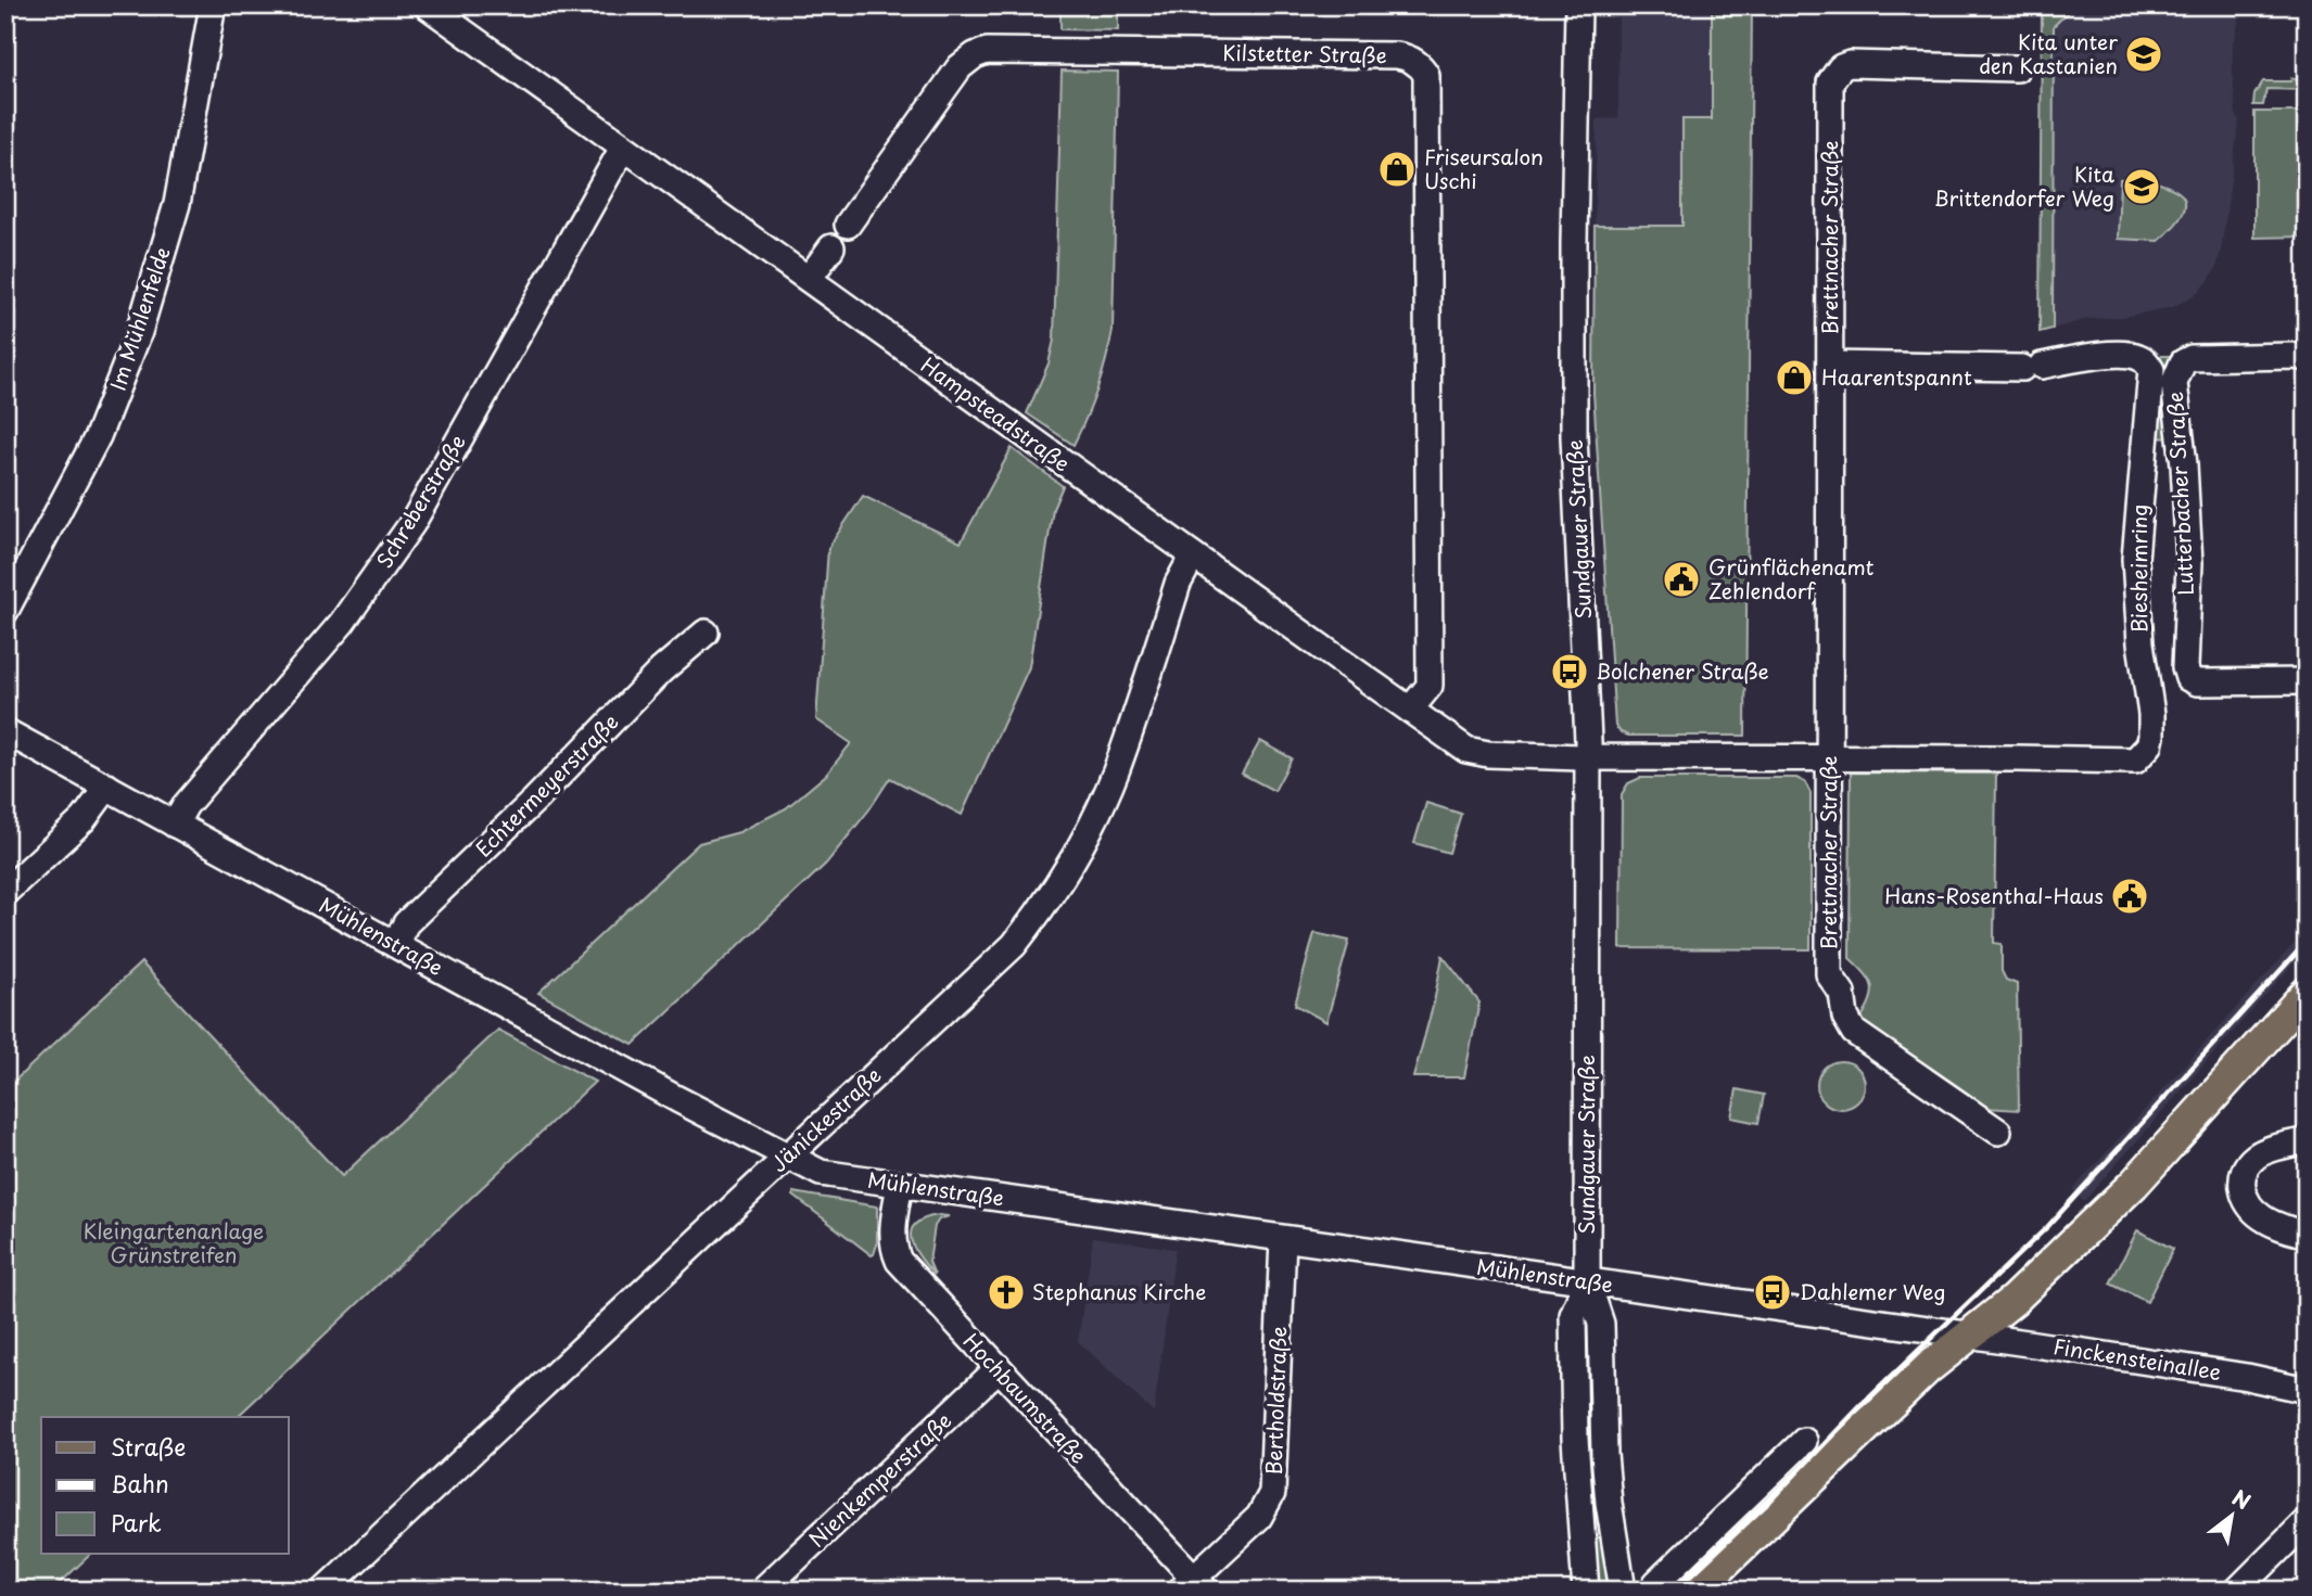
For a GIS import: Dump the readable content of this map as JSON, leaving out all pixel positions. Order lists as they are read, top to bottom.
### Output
{
  "streets": {
    "street": [
      "Kilstetter Straße",
      "Brettnacher Straße",
      "Im Mühlenfelde",
      "Hampsteadstraße",
      "Lutterbacher Straße",
      "Schreberstraße",
      "Sundgauer Straße",
      "Biesheimring",
      "Echtermeyerstraße",
      "Mühlenstraße",
      "Jänickestraße",
      "Finckensteinallee",
      "Hochbaumstraße",
      "Bertholdstraße",
      "Nienkemperstraße"
    ]
  },
  "crossings": [
    ["Kilstetter Straße", "Hampsteadstraße"],
    ["Brettnacher Straße", "Biesheimring"],
    ["Hampsteadstraße", "Schreberstraße"],
    ["Hampsteadstraße", "Sundgauer Straße"],
    ["Hampsteadstraße", "Jänickestraße"],
    ["Schreberstraße", "Mühlenstraße"],
    ["Sundgauer Straße", "Mühlenstraße"],
    ["Echtermeyerstraße", "Mühlenstraße"],
    ["Mühlenstraße", "Jänickestraße"],
    ["Mühlenstraße", "Finckensteinallee"],
    ["Mühlenstraße", "Hochbaumstraße"],
    ["Mühlenstraße", "Bertholdstraße"],
    ["Hochbaumstraße", "Bertholdstraße"],
    ["Hochbaumstraße", "Nienkemperstraße"]
  ],
  "parks": ["Kleingartenanlage Grünstreifen"],
  "places": {
    "school or university": ["Kita unter den Kastanien", "Kita Brittendorfer Weg"],
    "shop": ["Friseursalon Uschi", "Haarentspannt"],
    "public building": ["Grünflächenamt Zehlendorf", "Hans-Rosenthal-Haus"],
    "bus stop": ["Bolchener Straße", "Dahlemer Weg"],
    "church": ["Stephanus Kirche"]
  },
  "legend": ["Straße", "Bahn", "Park"],
  "north": "top right"
}
